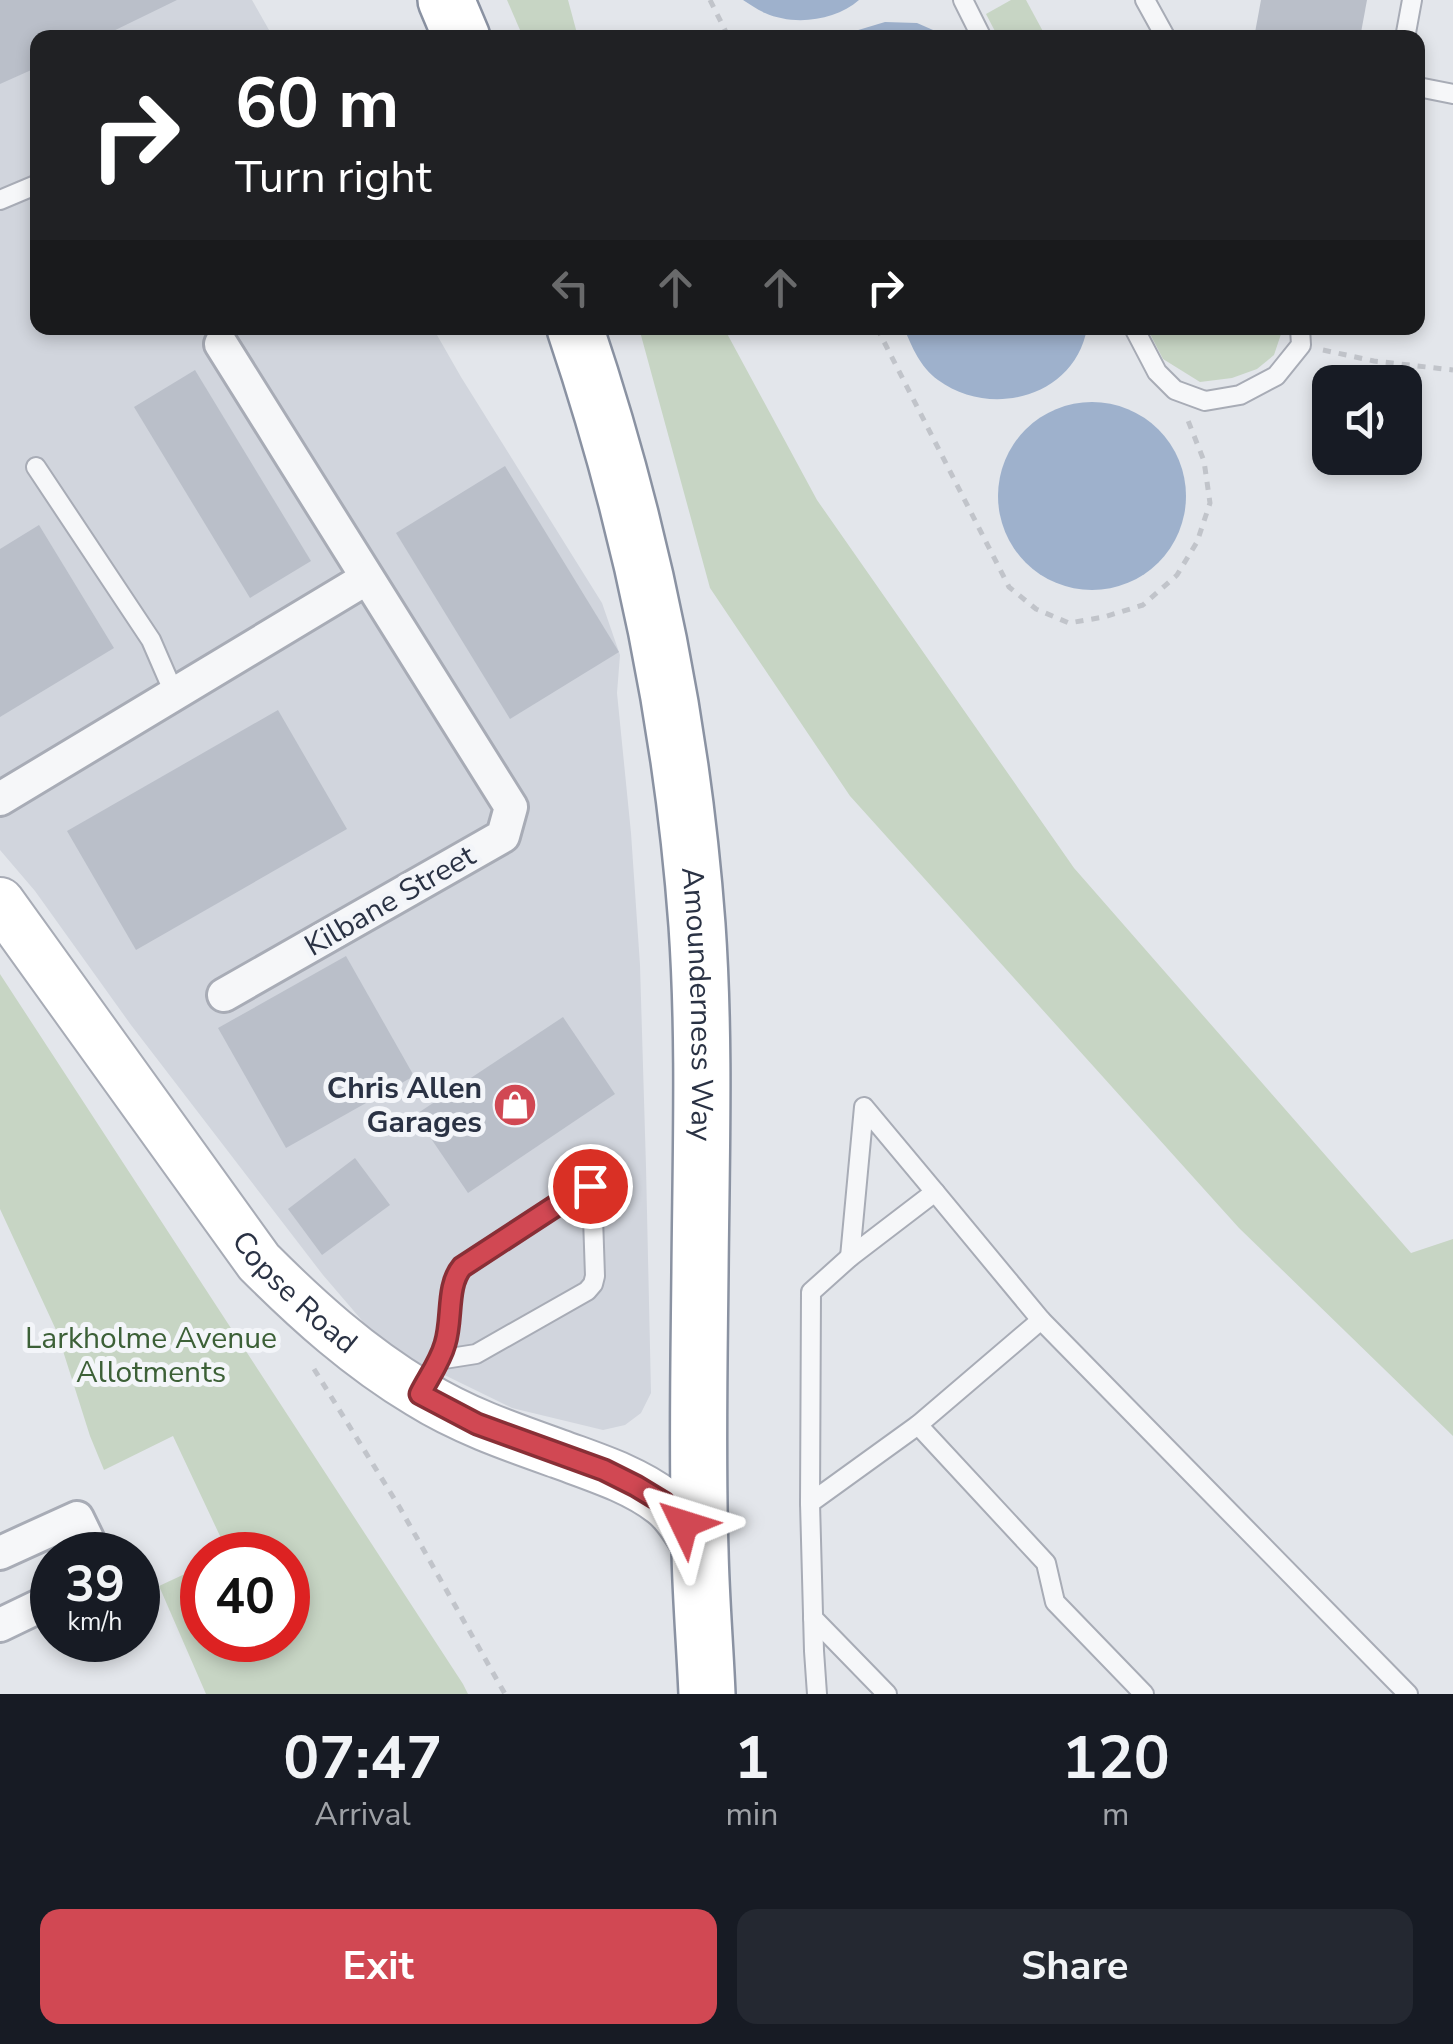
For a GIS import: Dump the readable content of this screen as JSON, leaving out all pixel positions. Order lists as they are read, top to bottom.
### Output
{
  "streets": {
    "highway": ["Amounderness Way"],
    "street": ["Kilbane Street", "Copse Road"]
  },
  "crossings": [
    ["Amounderness Way", "Copse Road"]
  ],
  "parks": ["Larkholme Avenue Allotments"],
  "places": {
    "shop": ["Chris Allen Garages"]
  },
  "page": {
    "turn": ["60 m", "Turn right"],
    "speed": "39 km/h",
    "limit": "40",
    "eta": [
      "07:47",
      "Arrival",
      "1",
      "min",
      "120",
      "m"
    ],
    "buttons": ["Exit", "Share"]
  }
}
